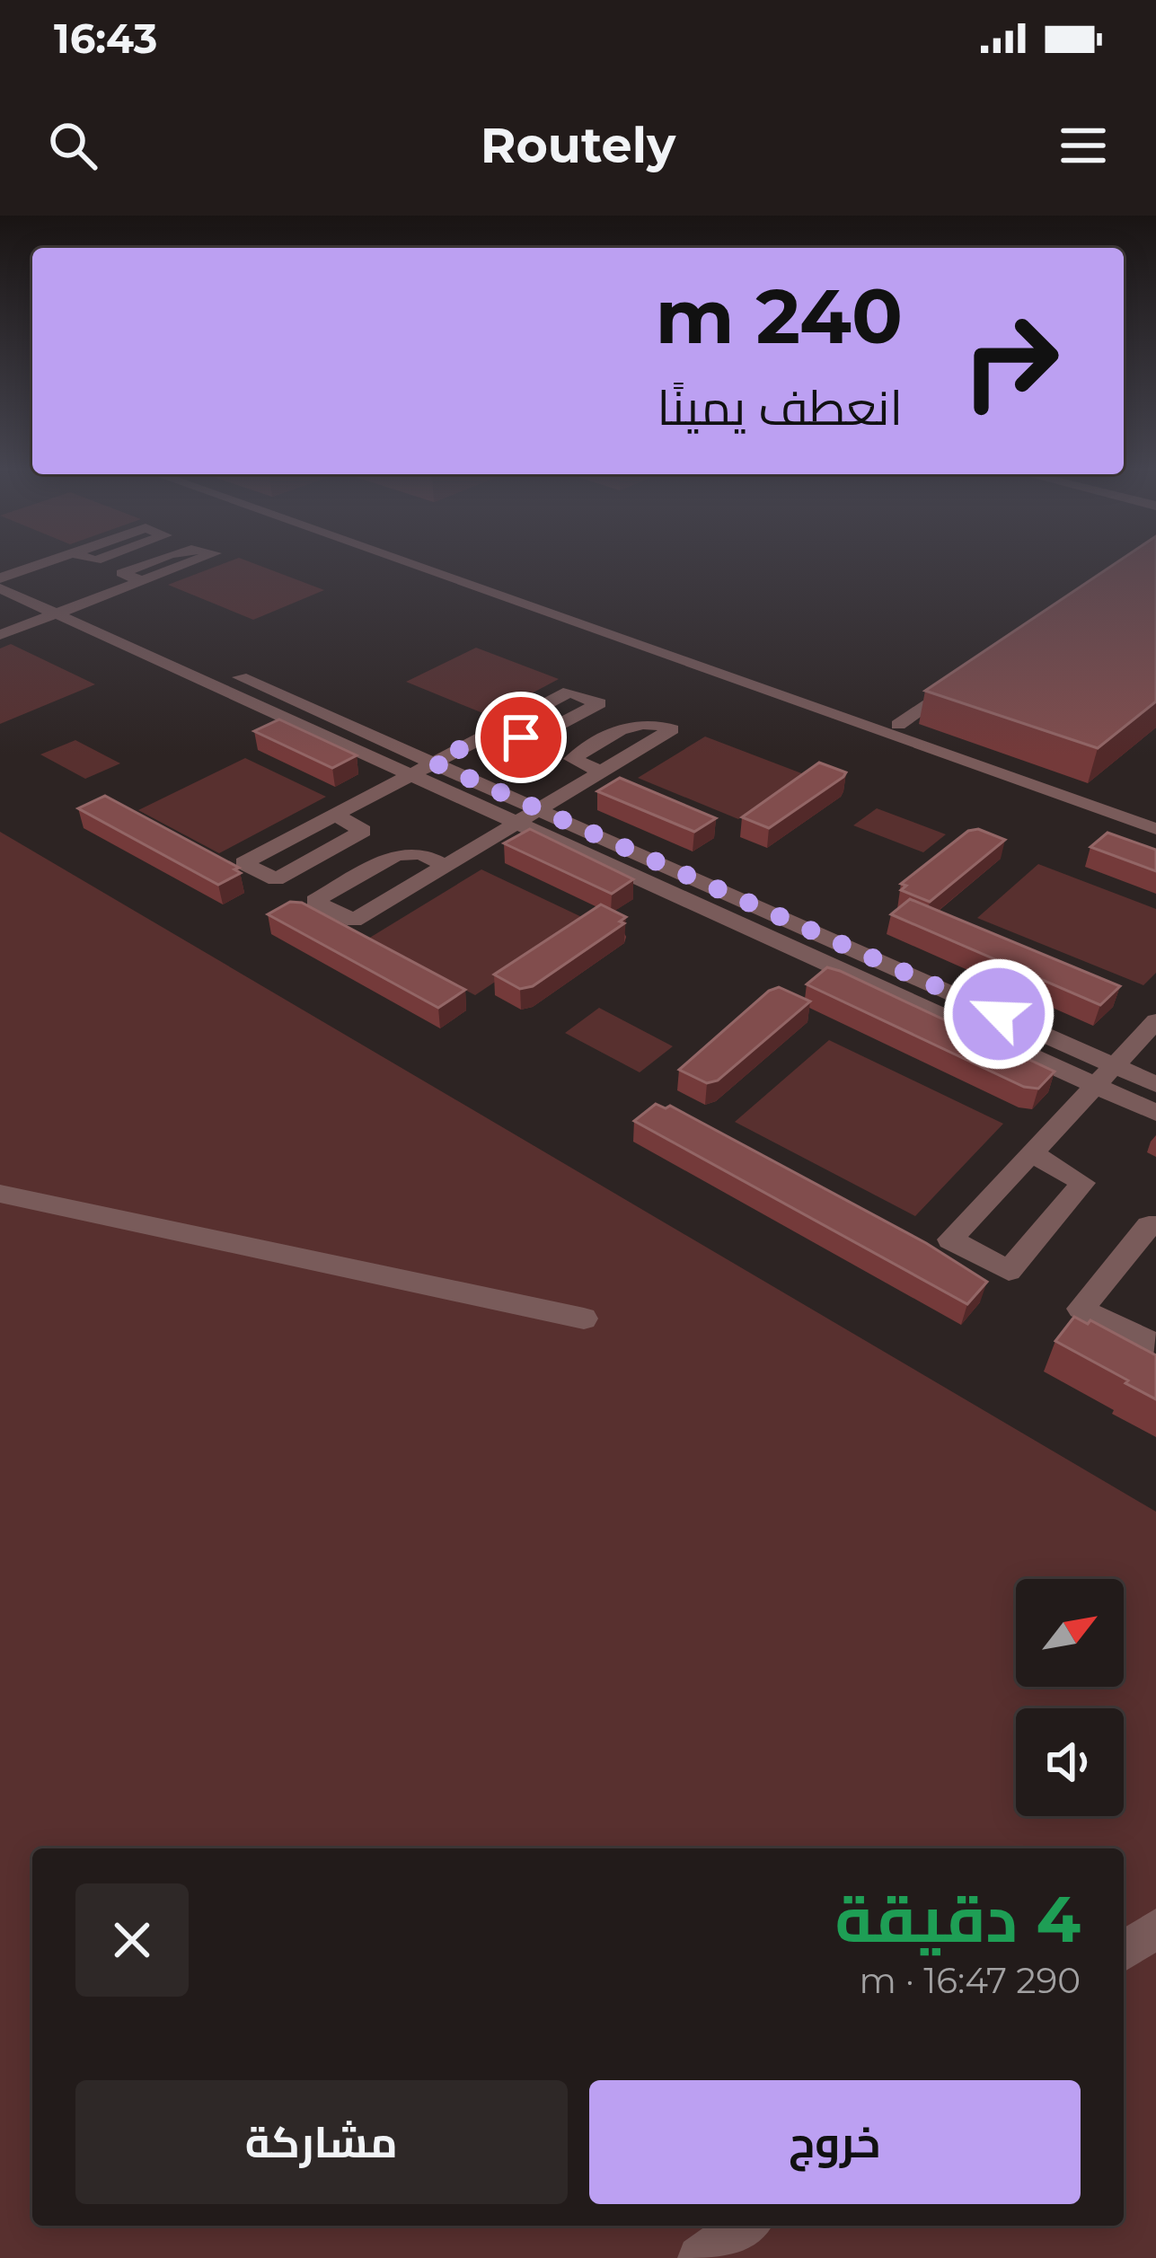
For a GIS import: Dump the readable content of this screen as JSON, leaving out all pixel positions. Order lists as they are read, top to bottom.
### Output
{
  "north": "top right",
  "page": {
    "status": "16:43",
    "header": "Routely",
    "turn": ["240 m", "انعطف يمينًا"],
    "heading": ["4 دقيقة", "290 m · 16:47"],
    "buttons": ["خروج", "مشاركة"]
  }
}
